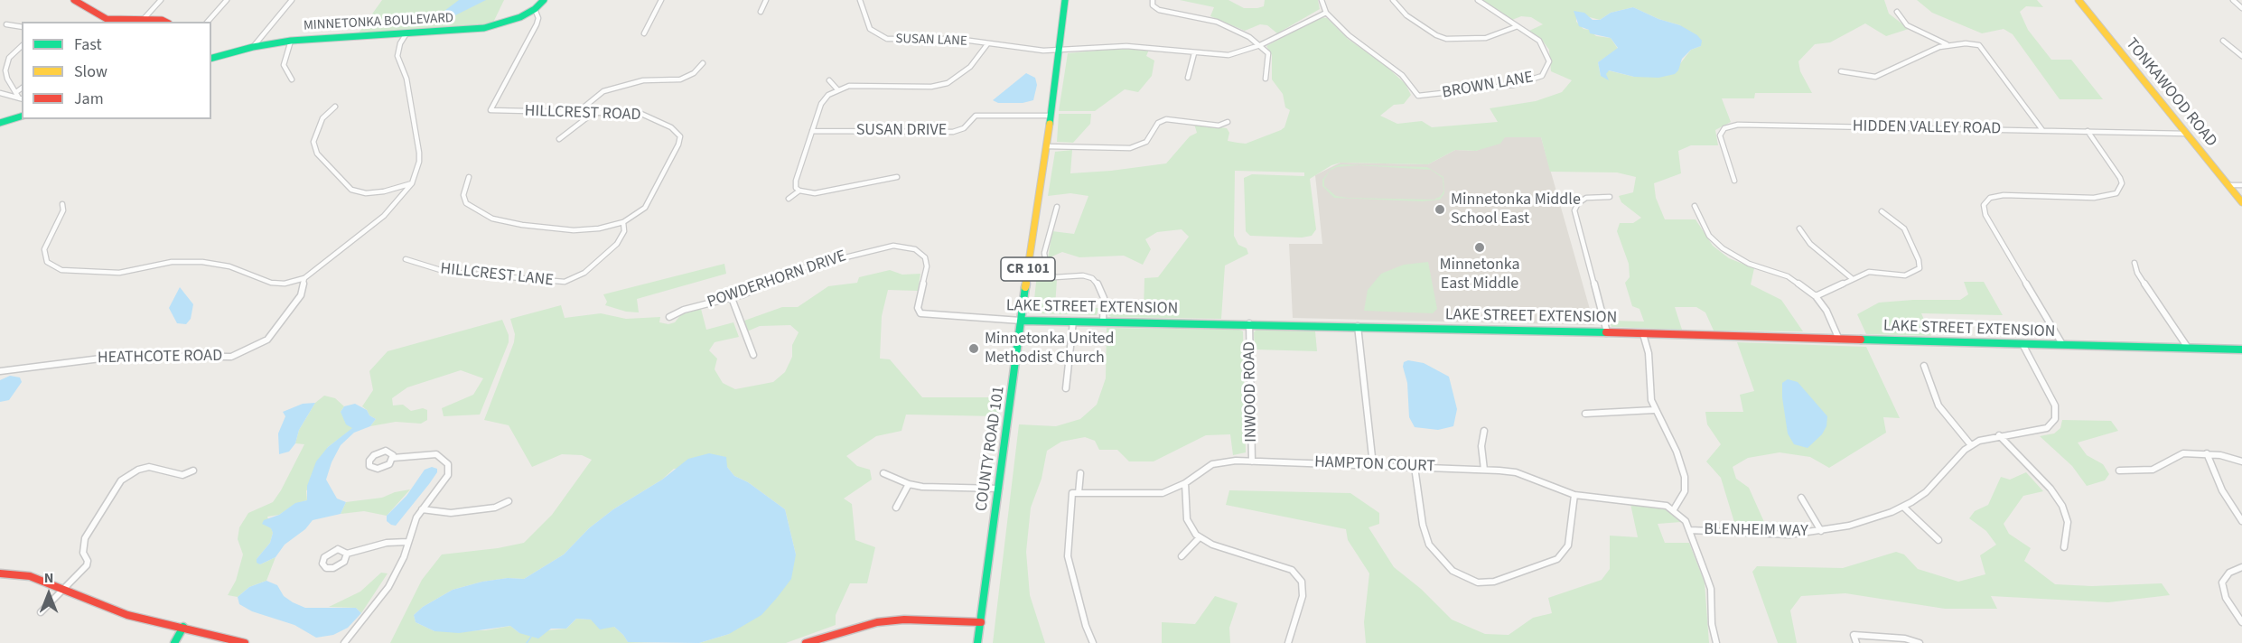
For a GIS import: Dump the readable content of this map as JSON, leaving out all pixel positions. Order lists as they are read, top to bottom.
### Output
{
  "streets": {
    "street": [
      "MINNETONKA BOULEVARD",
      "SUSAN LANE",
      "BROWN LANE",
      "TONKAWOOD ROAD",
      "HILLCREST ROAD",
      "HIDDEN VALLEY ROAD",
      "SUSAN DRIVE",
      "CR 101",
      "HILLCREST LANE",
      "POWDERHORN DRIVE",
      "LAKE STREET EXTENSION",
      "HEATHCOTE ROAD",
      "INWOOD ROAD",
      "COUNTY ROAD 101",
      "HAMPTON COURT",
      "BLENHEIM WAY"
    ]
  },
  "crossings": [
    ["MINNETONKA BOULEVARD", "HILLCREST ROAD"],
    ["MINNETONKA BOULEVARD", "HEATHCOTE ROAD"],
    ["SUSAN LANE", "BROWN LANE"],
    ["SUSAN LANE", "COUNTY ROAD 101"],
    ["TONKAWOOD ROAD", "HIDDEN VALLEY ROAD"],
    ["HILLCREST ROAD", "HILLCREST LANE"],
    ["SUSAN DRIVE", "COUNTY ROAD 101"],
    ["POWDERHORN DRIVE", "LAKE STREET EXTENSION"],
    ["LAKE STREET EXTENSION", "INWOOD ROAD"],
    ["LAKE STREET EXTENSION", "COUNTY ROAD 101"],
    ["LAKE STREET EXTENSION", "BLENHEIM WAY"],
    ["INWOOD ROAD", "HAMPTON COURT"]
  ],
  "places": ["Minnetonka Middle School East", "Minnetonka East Middle", "Minnetonka United Methodist Church"],
  "legend": ["Fast", "Slow", "Jam"],
  "north": "top"
}
